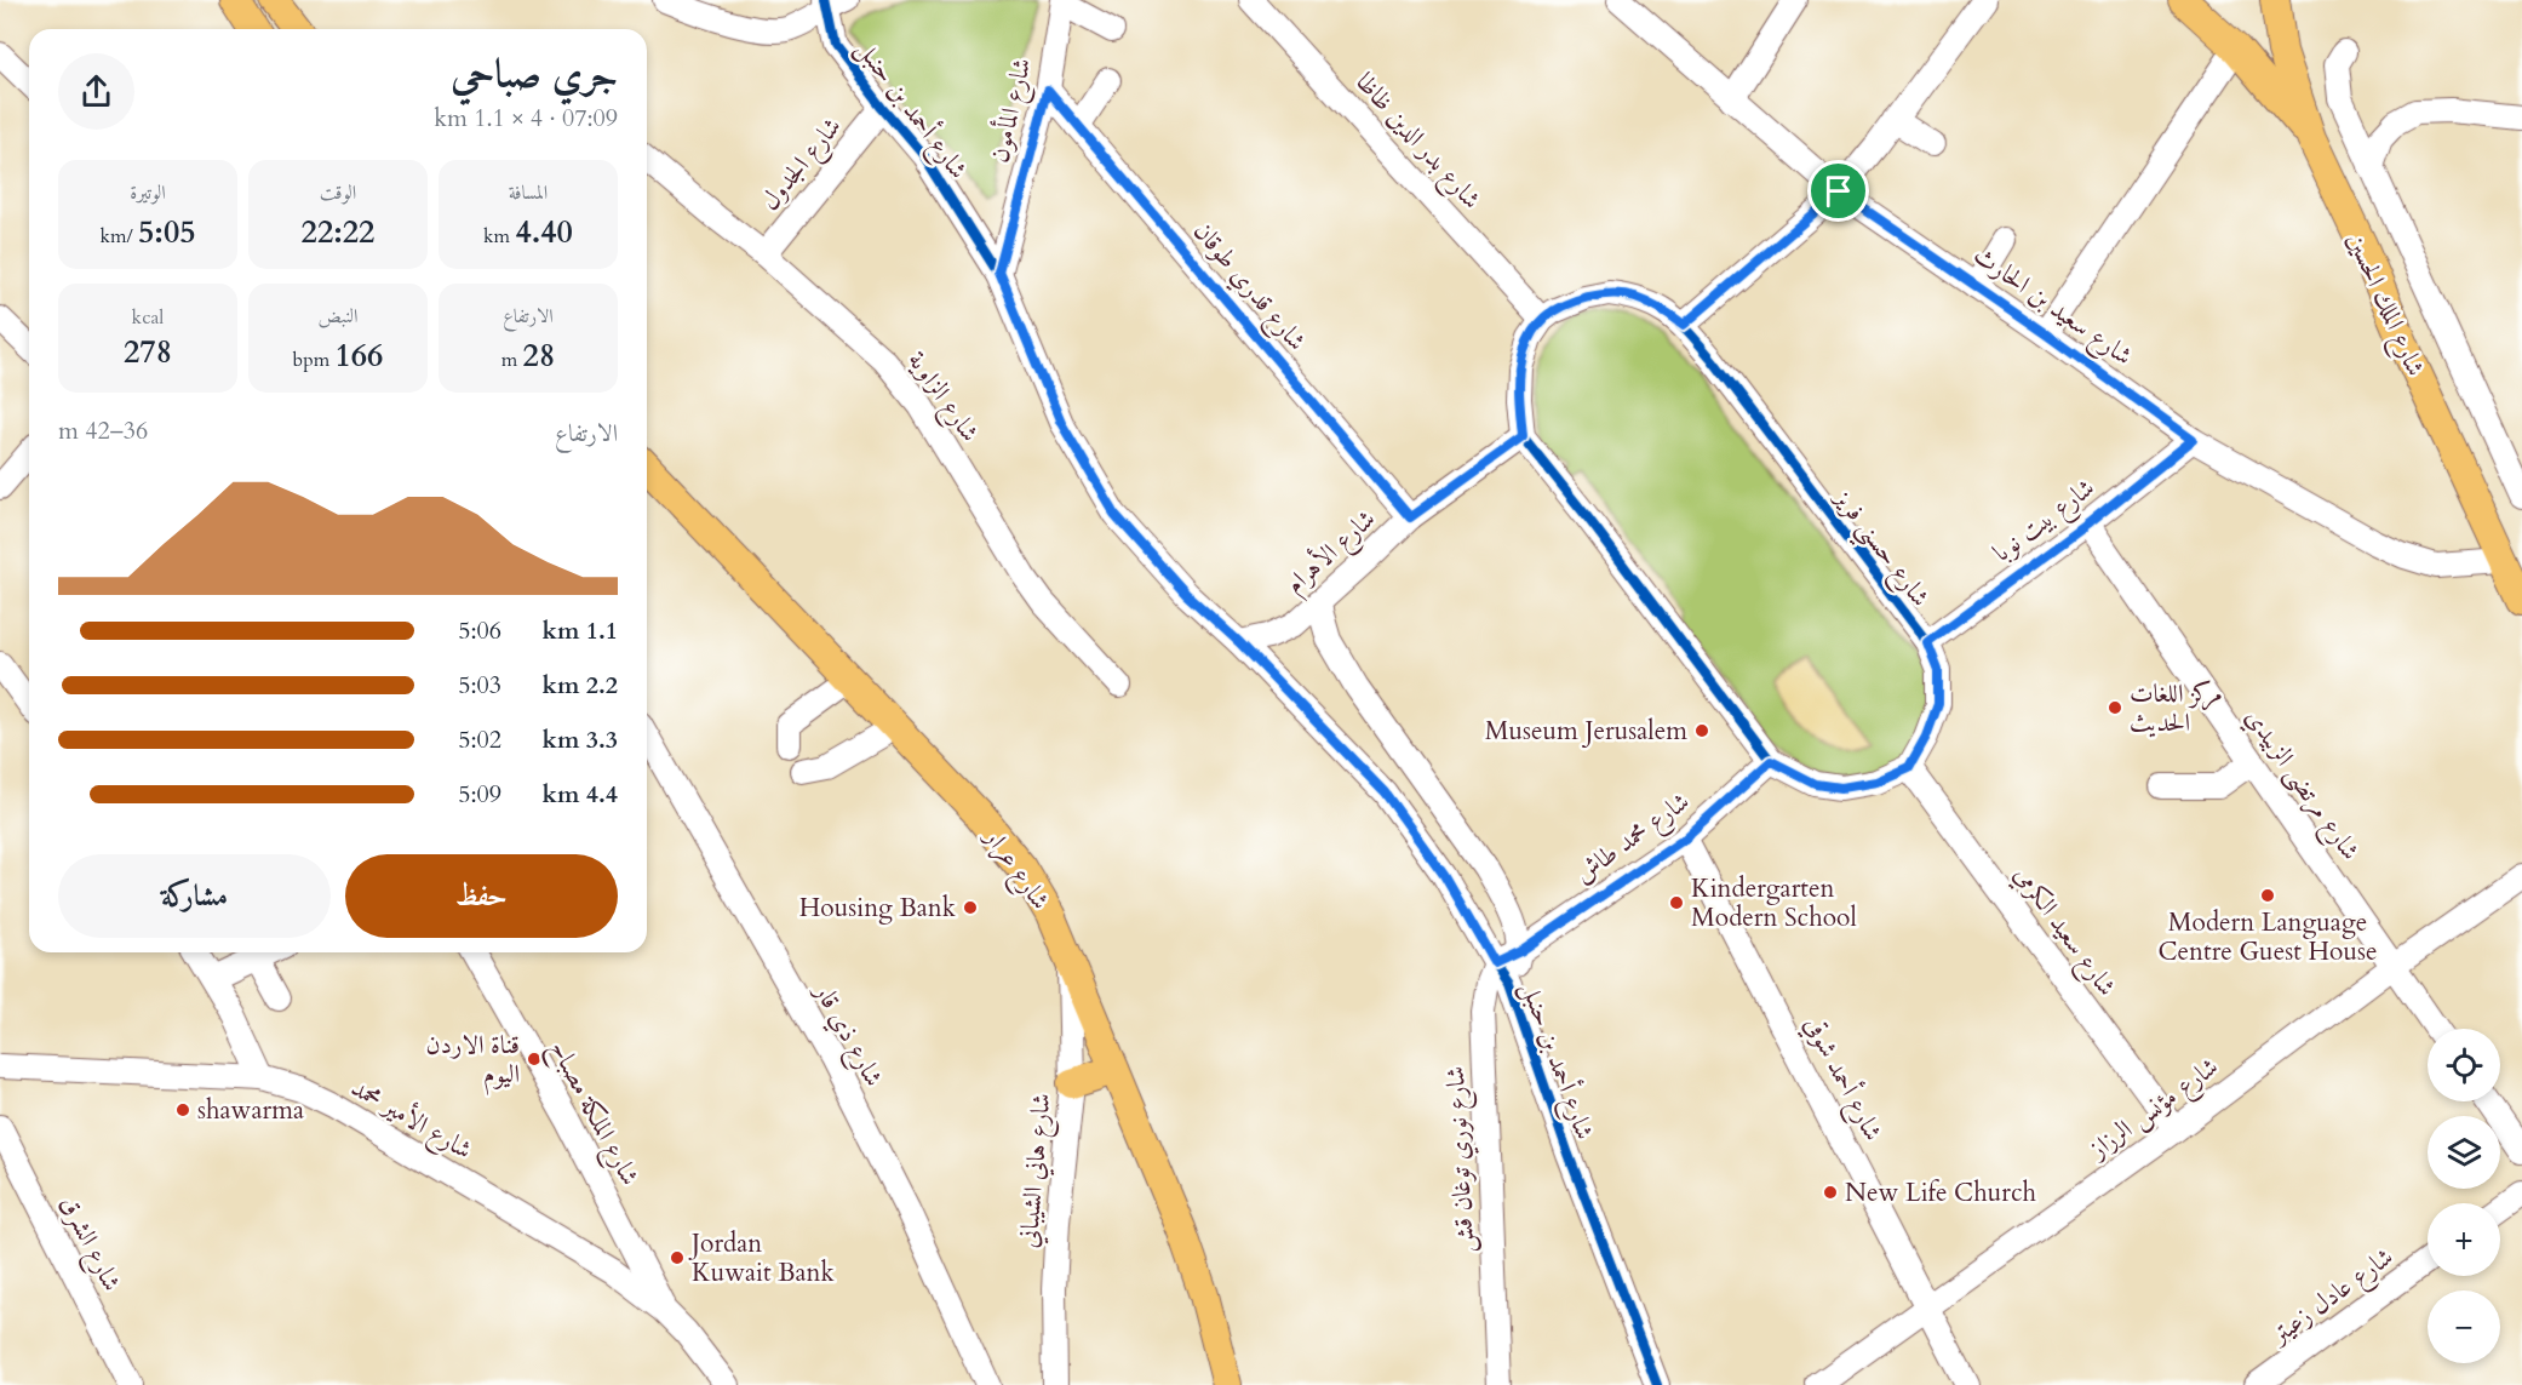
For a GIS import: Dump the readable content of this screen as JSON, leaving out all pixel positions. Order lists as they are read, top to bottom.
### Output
{
  "streets": {
    "main road": ["شارع الملك الحسين", "شارع عرار"],
    "street": [
      "شارع أحمد بن حنبل",
      "شارع المأمون",
      "شارع بدر الدين ظاظا",
      "شارع الجدول",
      "شارع قدري طوقان",
      "شارع سعيد بن الحارث",
      "شارع الزاوية",
      "شارع بيت نوبا",
      "شارع حسني فريز",
      "شارع الأهرام",
      "شارع مرتضى الزبيدي",
      "شارع محمد طاش",
      "شارع سعيد الكرمي",
      "شارع ذي قار",
      "شارع أحمد شوقي",
      "شارع مؤنس الرزاز",
      "شارع الملكة مصباح",
      "شارع الأمير محمد",
      "شارع نوري توغان قش",
      "شارع هاني الشيباني",
      "شارع الشرق",
      "شارع عادل زعيتر"
    ]
  },
  "crossings": [
    ["شارع أحمد بن حنبل", "شارع المأمون"],
    ["شارع أحمد بن حنبل", "شارع الجدول"],
    ["شارع أحمد بن حنبل", "شارع الأهرام"],
    ["شارع أحمد بن حنبل", "شارع محمد طاش"],
    ["شارع أحمد بن حنبل", "شارع نوري توغان قش"],
    ["شارع المأمون", "شارع قدري طوقان"],
    ["شارع بدر الدين ظاظا", "شارع حسني فريز"],
    ["شارع الجدول", "شارع الزاوية"],
    ["شارع قدري طوقان", "شارع الأهرام"],
    ["شارع الملك الحسين", "شارع سعيد بن الحارث"],
    ["شارع سعيد بن الحارث", "شارع بيت نوبا"],
    ["شارع بيت نوبا", "شارع حسني فريز"],
    ["شارع بيت نوبا", "شارع مرتضى الزبيدي"],
    ["شارع حسني فريز", "شارع سعيد الكرمي"],
    ["شارع مرتضى الزبيدي", "شارع مؤنس الرزاز"],
    ["شارع محمد طاش", "شارع أحمد شوقي"],
    ["شارع عرار", "شارع هاني الشيباني"],
    ["شارع سعيد الكرمي", "شارع مؤنس الرزاز"],
    ["شارع أحمد شوقي", "شارع مؤنس الرزاز"],
    ["شارع الملكة مصباح", "شارع الأمير محمد"]
  ],
  "places": [
    "مركز اللغات الحديث",
    "Museum Jerusalem",
    "Modern Language Centre Guest House",
    "Kindergarten Modern School",
    "Housing Bank",
    "قناة الاردن اليوم",
    "shawarma",
    "New Life Church",
    "Jordan Kuwait Bank"
  ],
  "page": {
    "heading": ["جري صباحي", "07:09 · 4 × 1.1 km"],
    "stats": [
      ["المسافة", "4.40 km"],
      ["الوقت", "22:22"],
      ["الوتيرة", "5:05 /km"],
      ["الارتفاع", "28 m"],
      ["النبض", "166 bpm"],
      ["kcal", "278"]
    ],
    "chart": ["الارتفاع", "36–42 m"],
    "list": [
      {
        "name": "1.1 km",
        "note": "5:06"
      },
      {
        "name": "2.2 km",
        "note": "5:03"
      },
      {
        "name": "3.3 km",
        "note": "5:02"
      },
      {
        "name": "4.4 km",
        "note": "5:09"
      }
    ],
    "buttons": ["حفظ", "مشاركة"],
    "map_buttons": ["+", "−"]
  }
}
